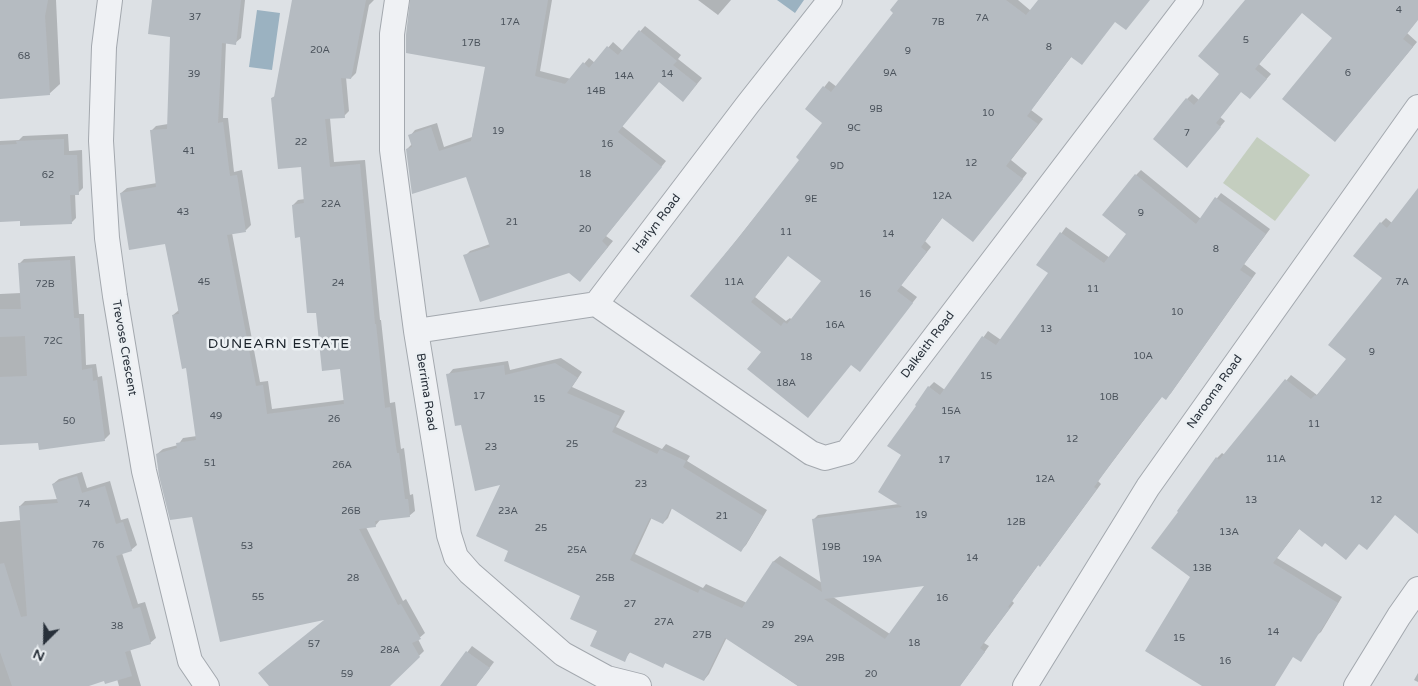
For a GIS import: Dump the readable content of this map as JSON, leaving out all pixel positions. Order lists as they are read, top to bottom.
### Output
{
  "streets": {
    "street": [
      "Harlyn Road",
      "Dalkeith Road",
      "Trevose Crescent",
      "Berrima Road",
      "Narooma Road"
    ]
  },
  "crossings": [
    ["Harlyn Road", "Dalkeith Road"]
  ],
  "districts": ["DUNEARN ESTATE"],
  "house_numbers": [
    "4",
    "37",
    "7A",
    "17A",
    "7B",
    "5",
    "17B",
    "8",
    "20A",
    "9",
    "68",
    "9A",
    "6",
    "39",
    "14",
    "14A",
    "14B",
    "9B",
    "10",
    "9C",
    "19",
    "7",
    "22",
    "16",
    "41",
    "12",
    "9D",
    "18",
    "62",
    "12A",
    "9E",
    "22A",
    "43",
    "9",
    "21",
    "20",
    "11",
    "14",
    "8",
    "45",
    "11A",
    "7A",
    "24",
    "72B",
    "11",
    "16",
    "10",
    "16A",
    "13",
    "72C",
    "9",
    "10A",
    "18",
    "15",
    "18A",
    "17",
    "10B",
    "15",
    "15A",
    "49",
    "26",
    "50",
    "11",
    "12",
    "25",
    "23",
    "11A",
    "17",
    "51",
    "26A",
    "12A",
    "23",
    "13",
    "12",
    "74",
    "26B",
    "23A",
    "19",
    "21",
    "12B",
    "25",
    "13A",
    "76",
    "53",
    "19B",
    "25A",
    "14",
    "19A",
    "13B",
    "28",
    "25B",
    "55",
    "16",
    "27",
    "27A",
    "29",
    "38",
    "14",
    "27B",
    "15",
    "29A",
    "18",
    "57",
    "28A",
    "29B",
    "16",
    "59",
    "20"
  ],
  "north": "bottom left"
}
